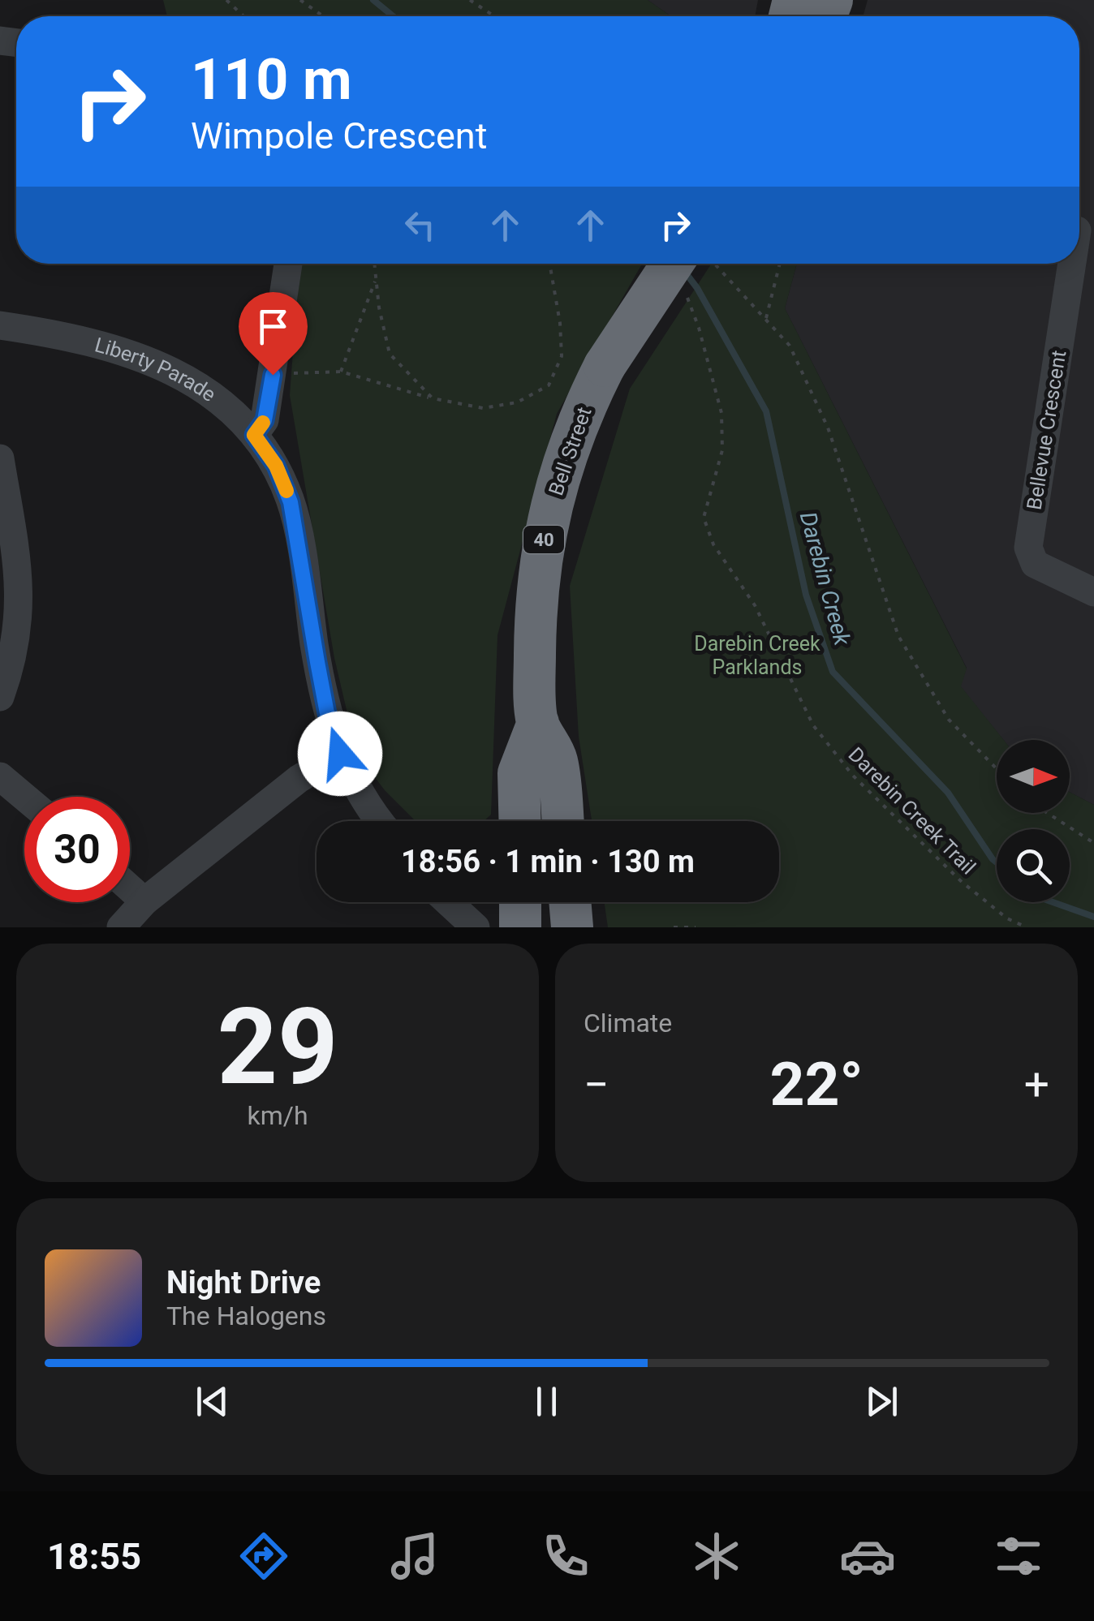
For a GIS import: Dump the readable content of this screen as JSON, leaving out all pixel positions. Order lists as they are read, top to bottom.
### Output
{
  "streets": {
    "highway": ["Bell Street", "40"],
    "street": ["Liberty Parade", "Bellevue Crescent"],
    "path": ["Darebin Creek Trail"]
  },
  "crossings": [
    ["Bell Street", "Darebin Creek Trail"]
  ],
  "water": ["Darebin Creek"],
  "parks": ["Darebin Creek Parklands"],
  "north": "right",
  "page": {
    "turn": ["110 m", "Wimpole Crescent"],
    "limit": "30",
    "trip": "18:56 · 1 min · 130 m",
    "tile": [
      ["29", "km/h"],
      "Climate"
    ],
    "heat": ["−", "22°", "+"],
    "song": ["Night Drive", "The Halogens"],
    "tabs": "18:55"
  }
}
